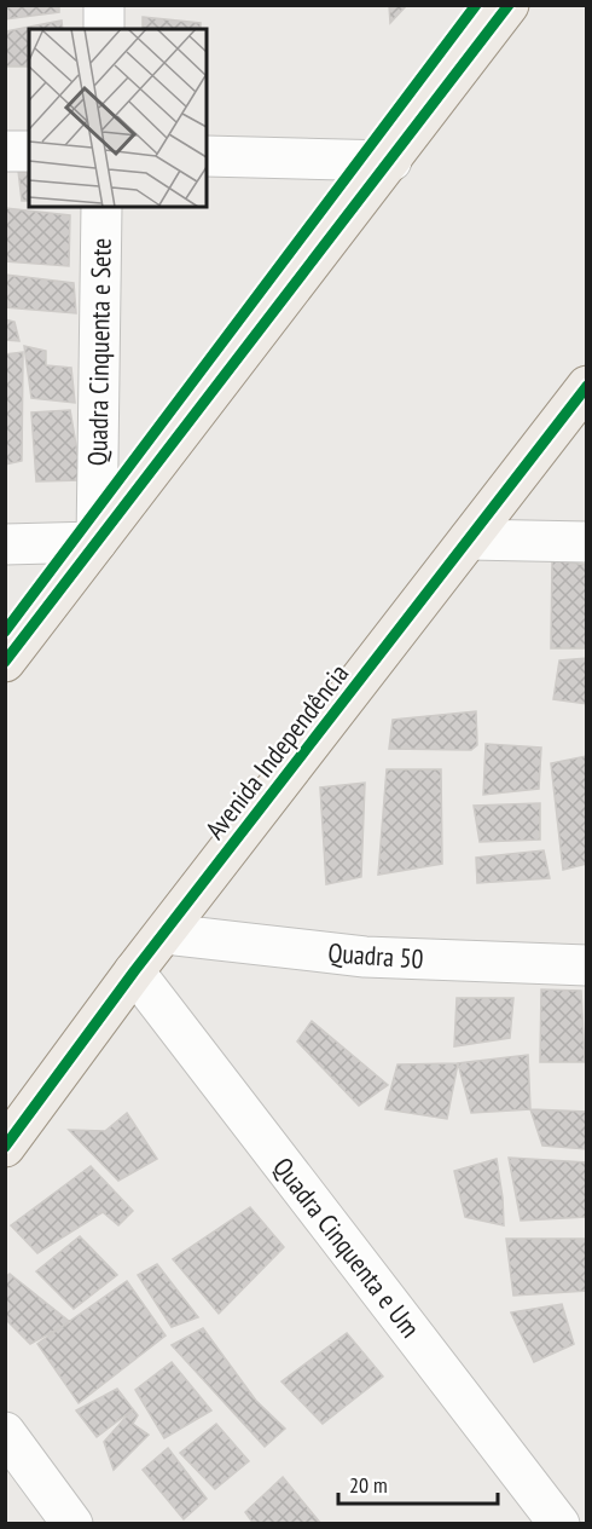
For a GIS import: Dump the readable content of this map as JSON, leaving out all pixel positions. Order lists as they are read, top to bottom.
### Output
{
  "streets": {
    "main road": ["Avenida Independência"],
    "street": ["Quadra Cinquenta e Sete", "Quadra 50", "Quadra Cinquenta e Um"]
  },
  "crossings": [
    ["Avenida Independência", "Quadra 50"],
    ["Avenida Independência", "Quadra Cinquenta e Um"]
  ],
  "scale_bar": "20 m"
}
